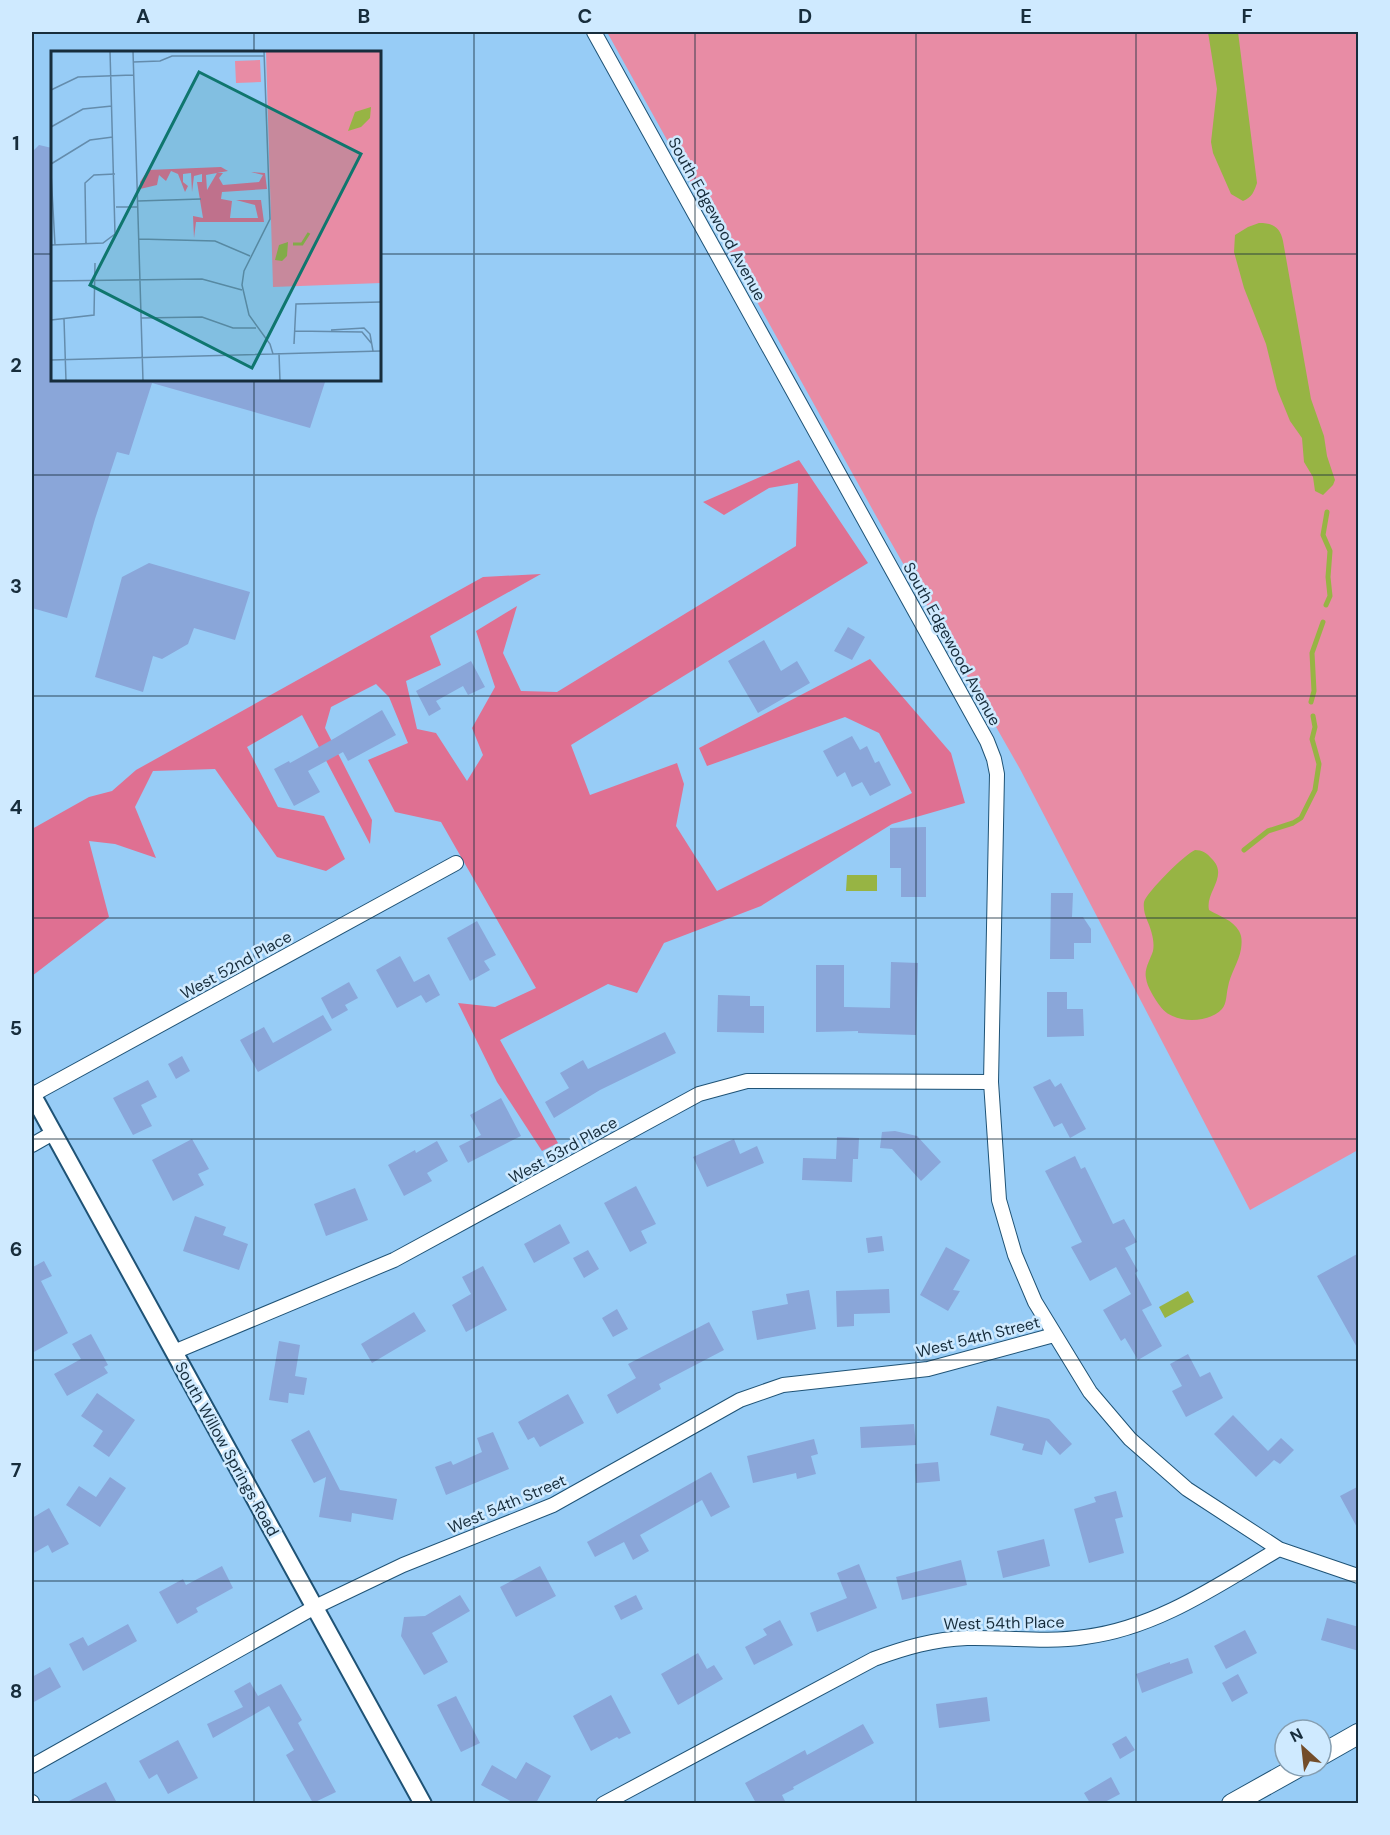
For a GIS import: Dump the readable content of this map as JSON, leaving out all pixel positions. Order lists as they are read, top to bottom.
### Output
{
  "streets": {
    "street": [
      "South Edgewood Avenue",
      "West 52nd Place",
      "West 53rd Place",
      "West 54th Street",
      "South Willow Springs Road",
      "West 54th Place"
    ]
  },
  "crossings": [
    ["South Edgewood Avenue", "West 53rd Place"],
    ["South Edgewood Avenue", "West 54th Street"],
    ["South Edgewood Avenue", "West 54th Place"],
    ["West 52nd Place", "South Willow Springs Road"],
    ["West 53rd Place", "South Willow Springs Road"],
    ["West 54th Street", "South Willow Springs Road"]
  ],
  "north": "top left",
  "grid": {
    "columns": [
      "A",
      "B",
      "C",
      "D",
      "E",
      "F"
    ],
    "rows": [
      "1",
      "2",
      "3",
      "4",
      "5",
      "6",
      "7",
      "8"
    ]
  }
}
